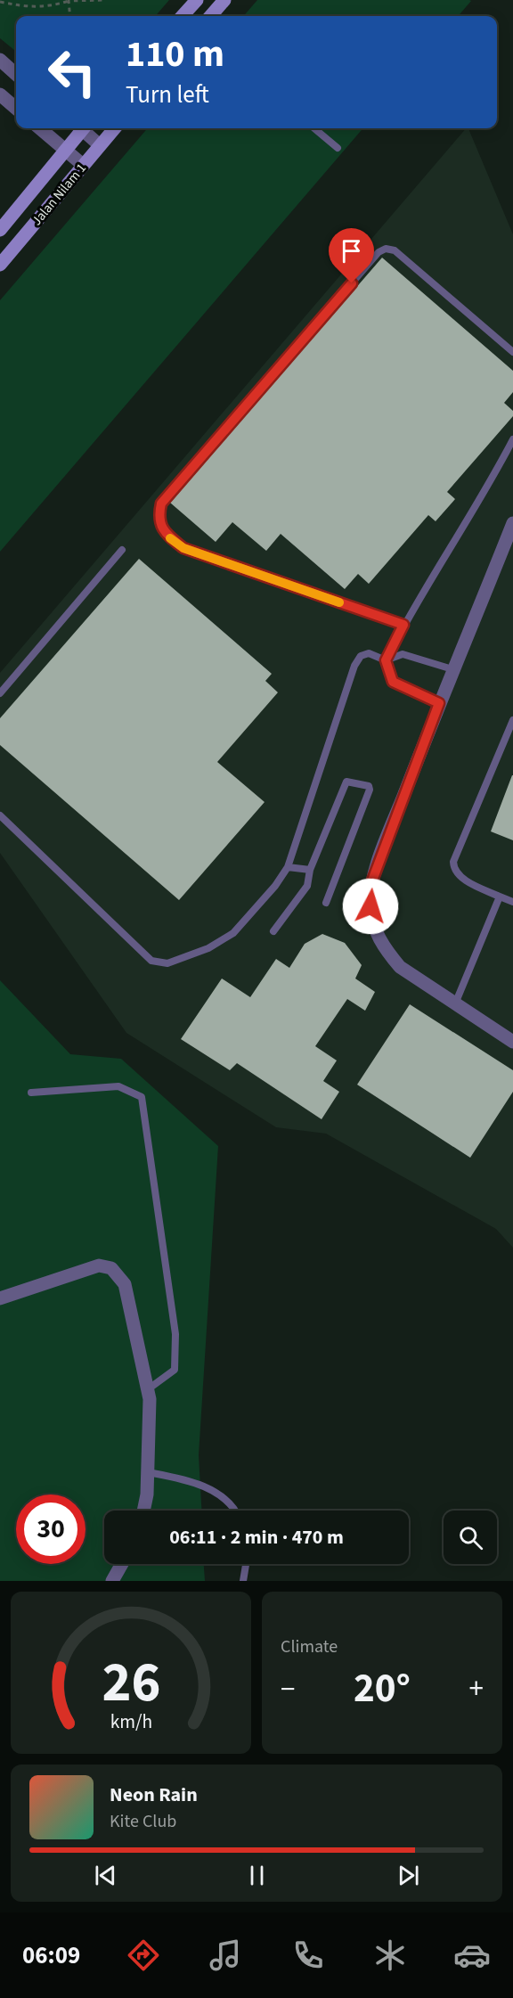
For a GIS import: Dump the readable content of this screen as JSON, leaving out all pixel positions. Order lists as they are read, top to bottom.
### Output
{
  "streets": {
    "main road": ["Jalan Nilam 1"]
  },
  "page": {
    "turn": ["110 m", "Turn left"],
    "limit": "30",
    "trip": "06:11 · 2 min · 470 m",
    "tile": "Climate",
    "heat": ["−", "20°", "+"],
    "song": ["Neon Rain", "Kite Club"],
    "tabs": "06:09",
    "gauge": ["26", "km/h"]
  }
}
